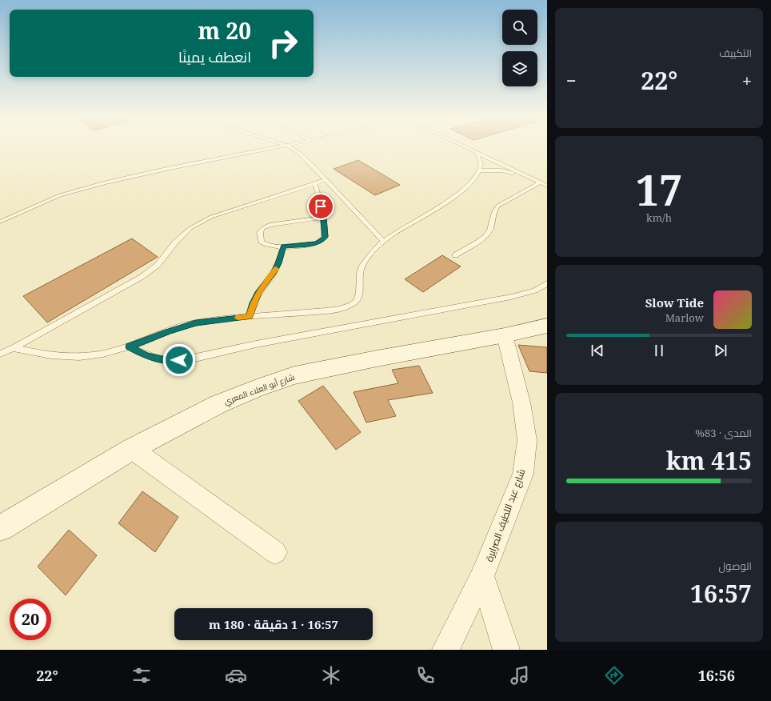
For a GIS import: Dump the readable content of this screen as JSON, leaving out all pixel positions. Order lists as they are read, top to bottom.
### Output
{
  "streets": {
    "street": ["شارع أبو العلاء المعري", "شارع عبد اللطيف الصرايرة"]
  },
  "crossings": [
    ["شارع أبو العلاء المعري", "شارع عبد اللطيف الصرايرة"]
  ],
  "page": {
    "tile": [
      "التكييف",
      ["17", "km/h"],
      ["المدى · 83%", "415 km"],
      ["الوصول", "16:57"]
    ],
    "turn": ["20 m", "انعطف يمينًا"],
    "heat": ["−", "22°", "+"],
    "song": ["Slow Tide", "Marlow"],
    "limit": "20",
    "trip": "16:57 · 1 دقيقة · 180 m",
    "tabs": ["16:56", "22°"]
  }
}
